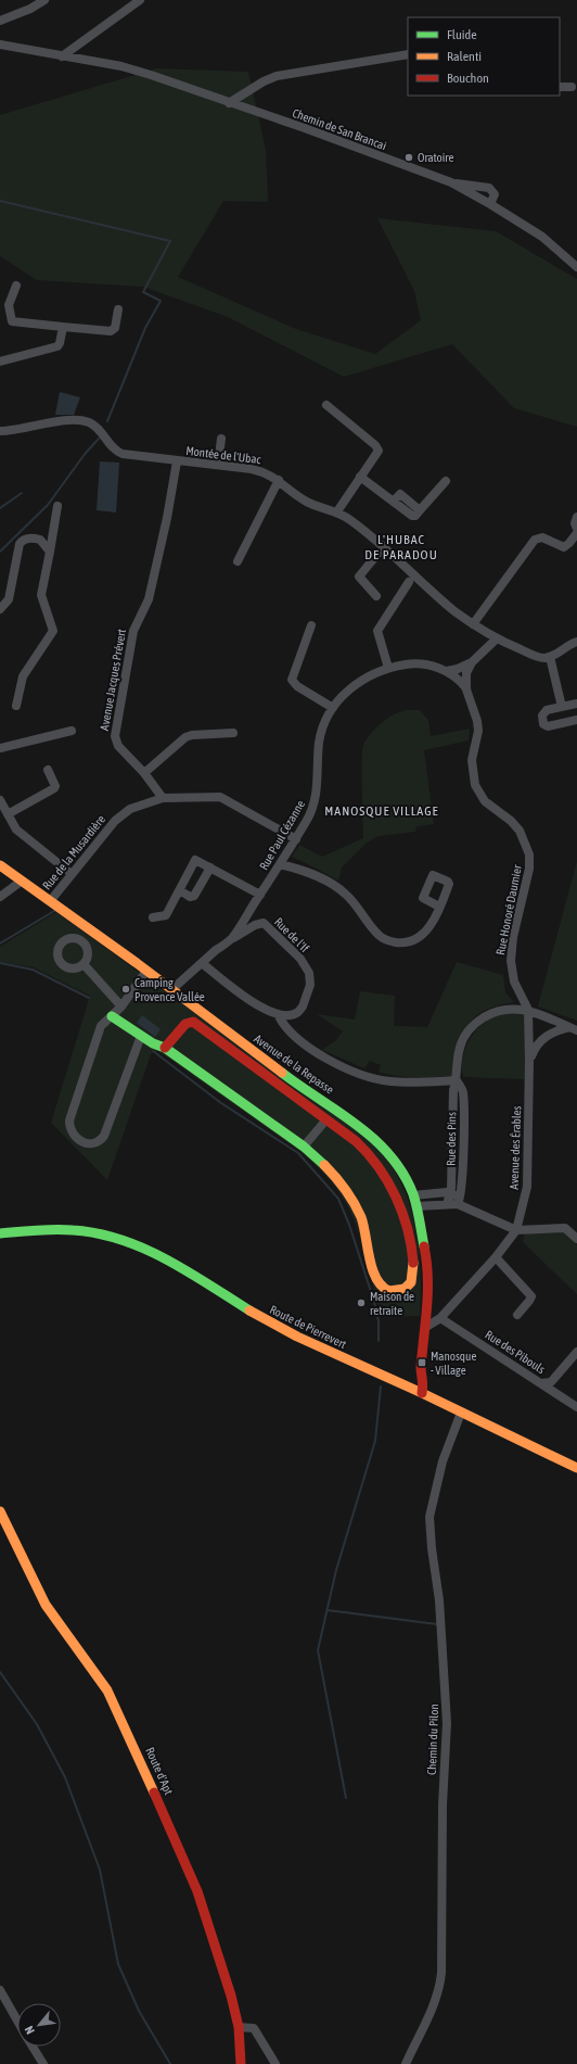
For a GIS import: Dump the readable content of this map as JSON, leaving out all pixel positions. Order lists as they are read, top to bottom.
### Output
{
  "streets": {
    "street": [
      "Chemin de San Brancai",
      "Montée de l'Ubac",
      "Avenue Jacques Prévert",
      "Rue Paul Cézanne",
      "Rue de la Musardière",
      "Rue Honoré Daumier",
      "Rue de l'If",
      "Avenue de la Repasse",
      "Rue des Pins",
      "Avenue des Érables",
      "Route de Pierrevert",
      "Rue des Pibouls",
      "Chemin du Pilon",
      "Route d'Apt"
    ]
  },
  "crossings": [
    ["Montée de l'Ubac", "Avenue Jacques Prévert"],
    ["Avenue Jacques Prévert", "Rue de la Musardière"],
    ["Rue Paul Cézanne", "Rue Honoré Daumier"],
    ["Rue Paul Cézanne", "Rue de l'If"],
    ["Rue Paul Cézanne", "Avenue de la Repasse"],
    ["Rue de la Musardière", "Avenue de la Repasse"],
    ["Rue Honoré Daumier", "Rue des Pins"],
    ["Rue Honoré Daumier", "Avenue des Érables"],
    ["Avenue de la Repasse", "Avenue des Érables"],
    ["Avenue de la Repasse", "Route de Pierrevert"],
    ["Rue des Pins", "Avenue des Érables"],
    ["Avenue des Érables", "Rue des Pibouls"],
    ["Route de Pierrevert", "Chemin du Pilon"]
  ],
  "districts": ["L'HUBAC DE PARADOU", "MANOSQUE VILLAGE"],
  "places": {
    "other": ["Oratoire", "Camping Provence Vallée", "Maison de retraite"],
    "transit": ["Manosque - Village"]
  },
  "legend": ["Fluide", "Ralenti", "Bouchon"],
  "north": "bottom left"
}
